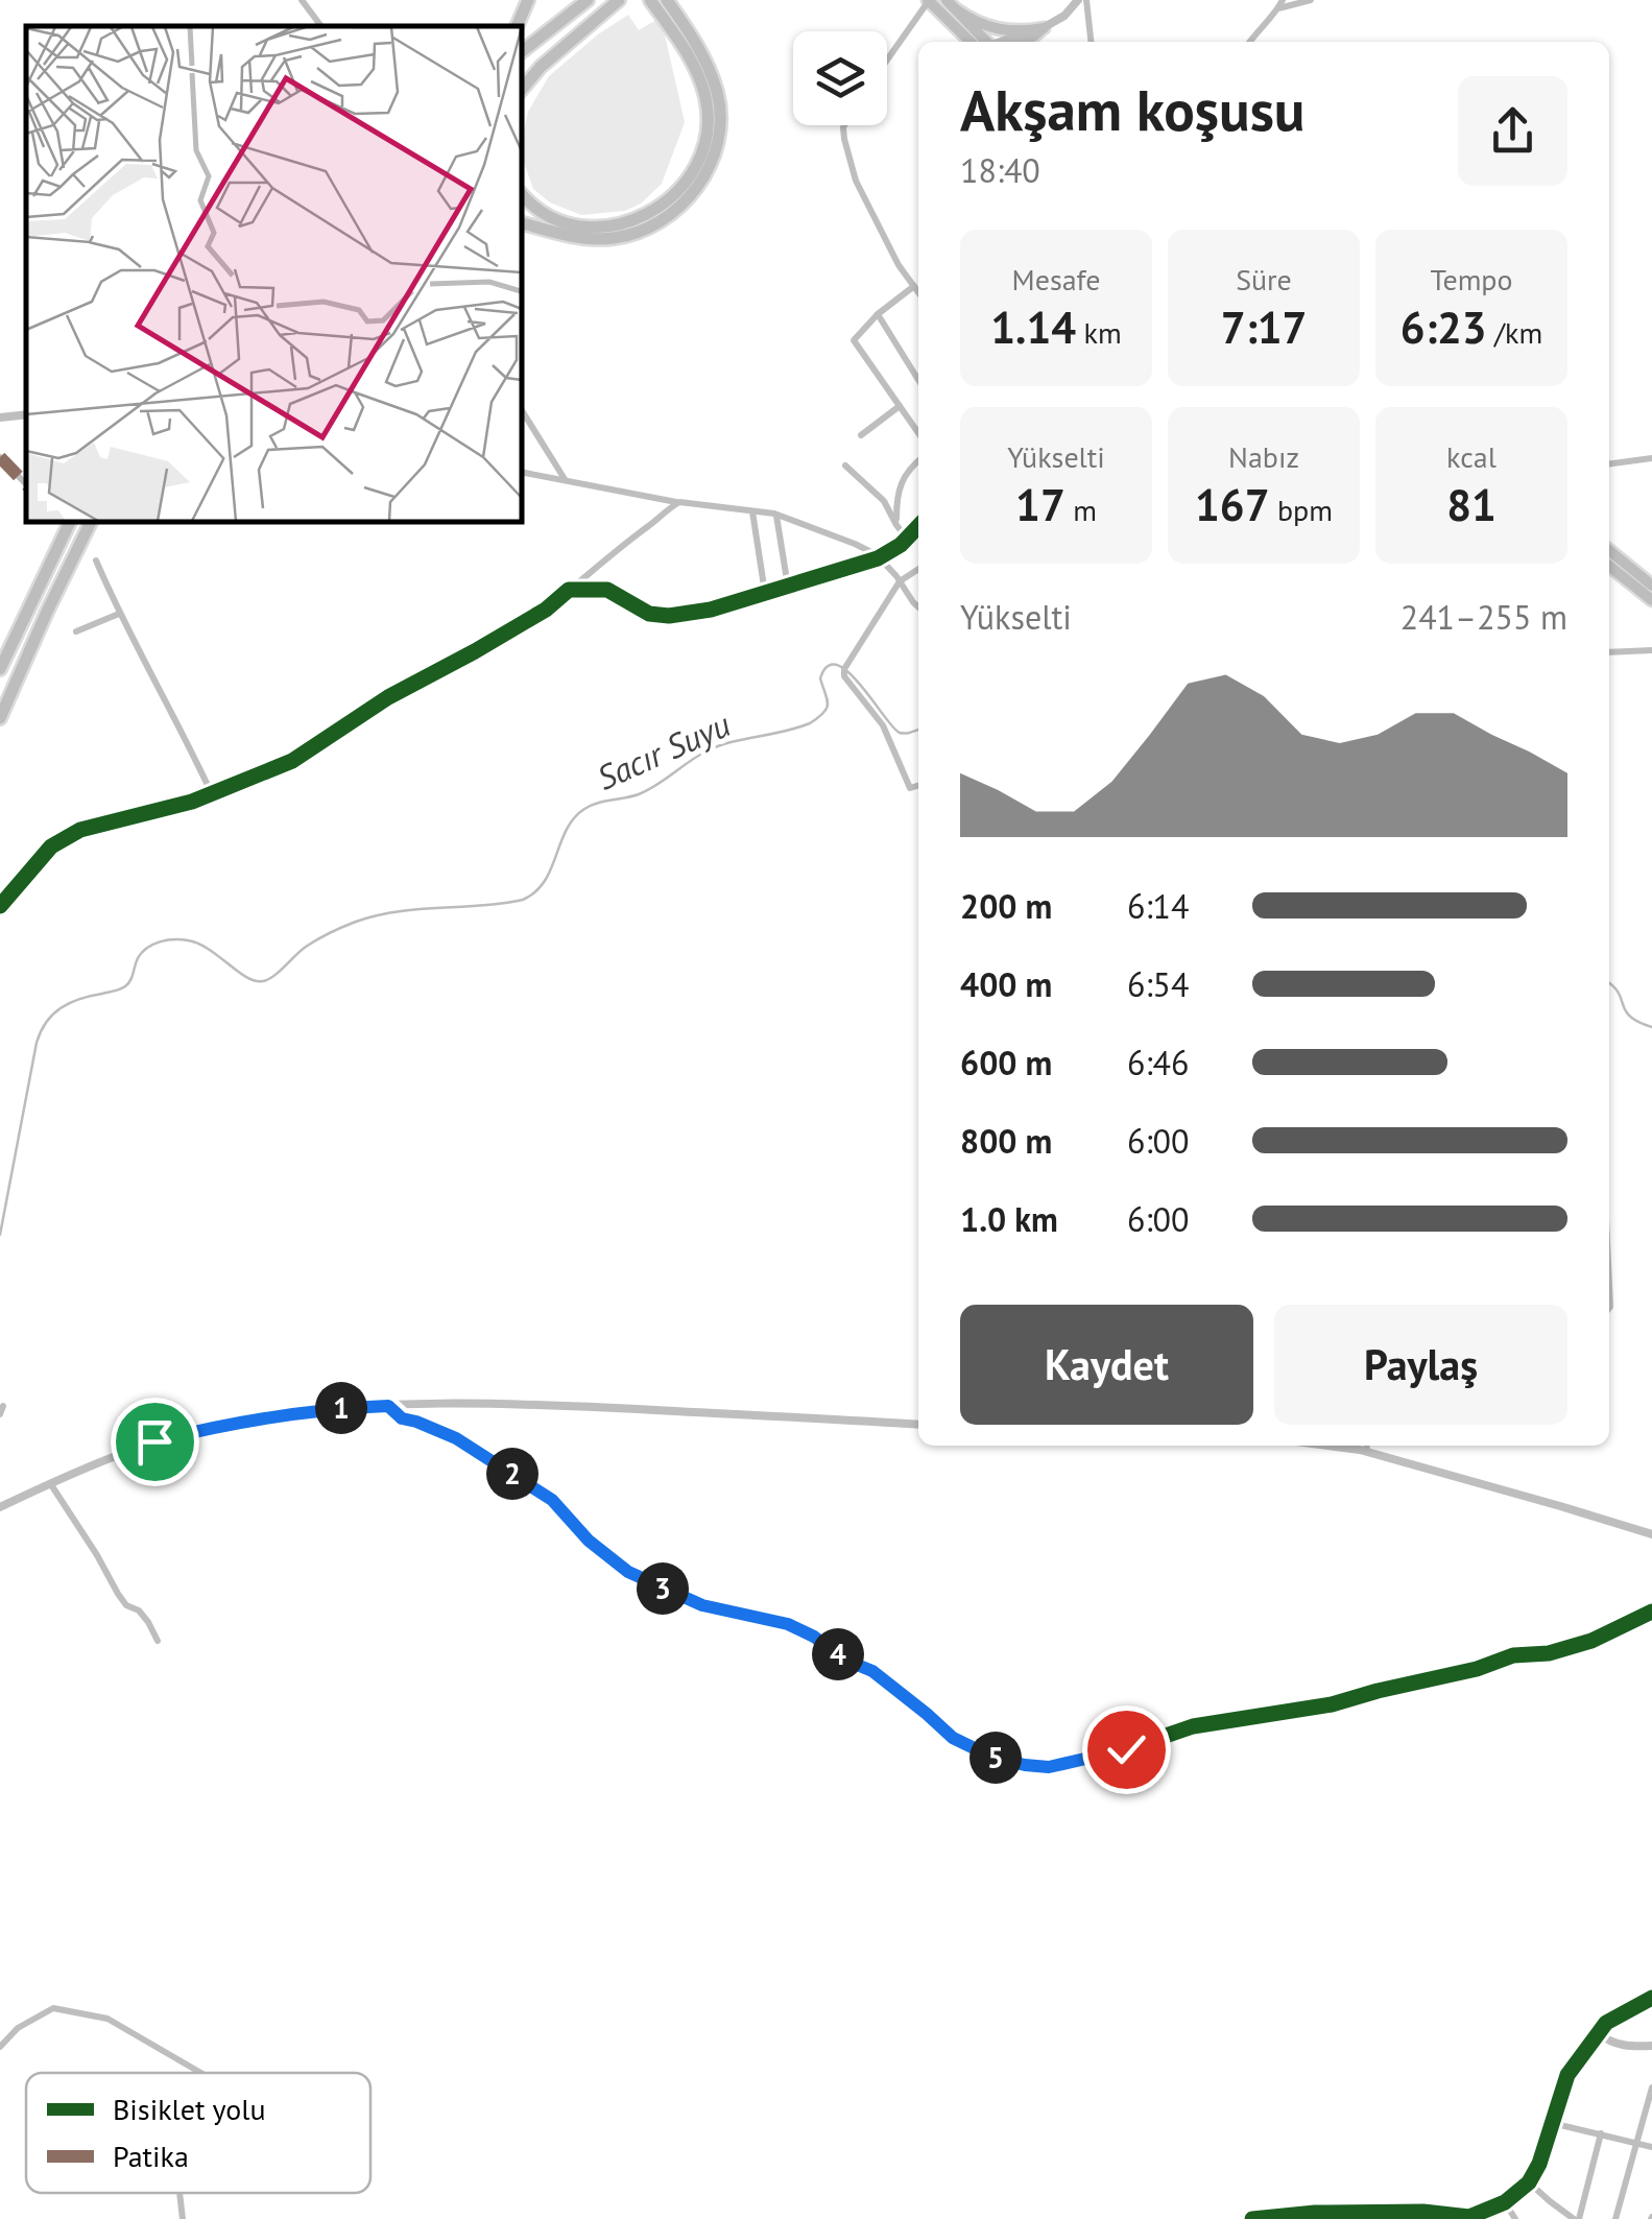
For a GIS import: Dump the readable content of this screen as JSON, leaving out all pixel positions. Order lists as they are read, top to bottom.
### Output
{
  "water": ["Sacır Suyu"],
  "legend": ["Bisiklet yolu", "Patika"],
  "page": {
    "heading": ["Akşam koşusu", "18:40"],
    "stats": [
      ["Mesafe", "1.14 km"],
      ["Süre", "7:17"],
      ["Tempo", "6:23 /km"],
      ["Yükselti", "17 m"],
      ["Nabız", "167 bpm"],
      ["kcal", "81"]
    ],
    "chart": ["Yükselti", "241–255 m"],
    "list": [
      {
        "name": "200 m",
        "note": "6:14"
      },
      {
        "name": "400 m",
        "note": "6:54"
      },
      {
        "name": "600 m",
        "note": "6:46"
      },
      {
        "name": "800 m",
        "note": "6:00"
      },
      {
        "name": "1.0 km",
        "note": "6:00"
      }
    ],
    "buttons": ["Kaydet", "Paylaş"],
    "pins": [
      "1",
      "2",
      "3",
      "4",
      "5"
    ]
  }
}
